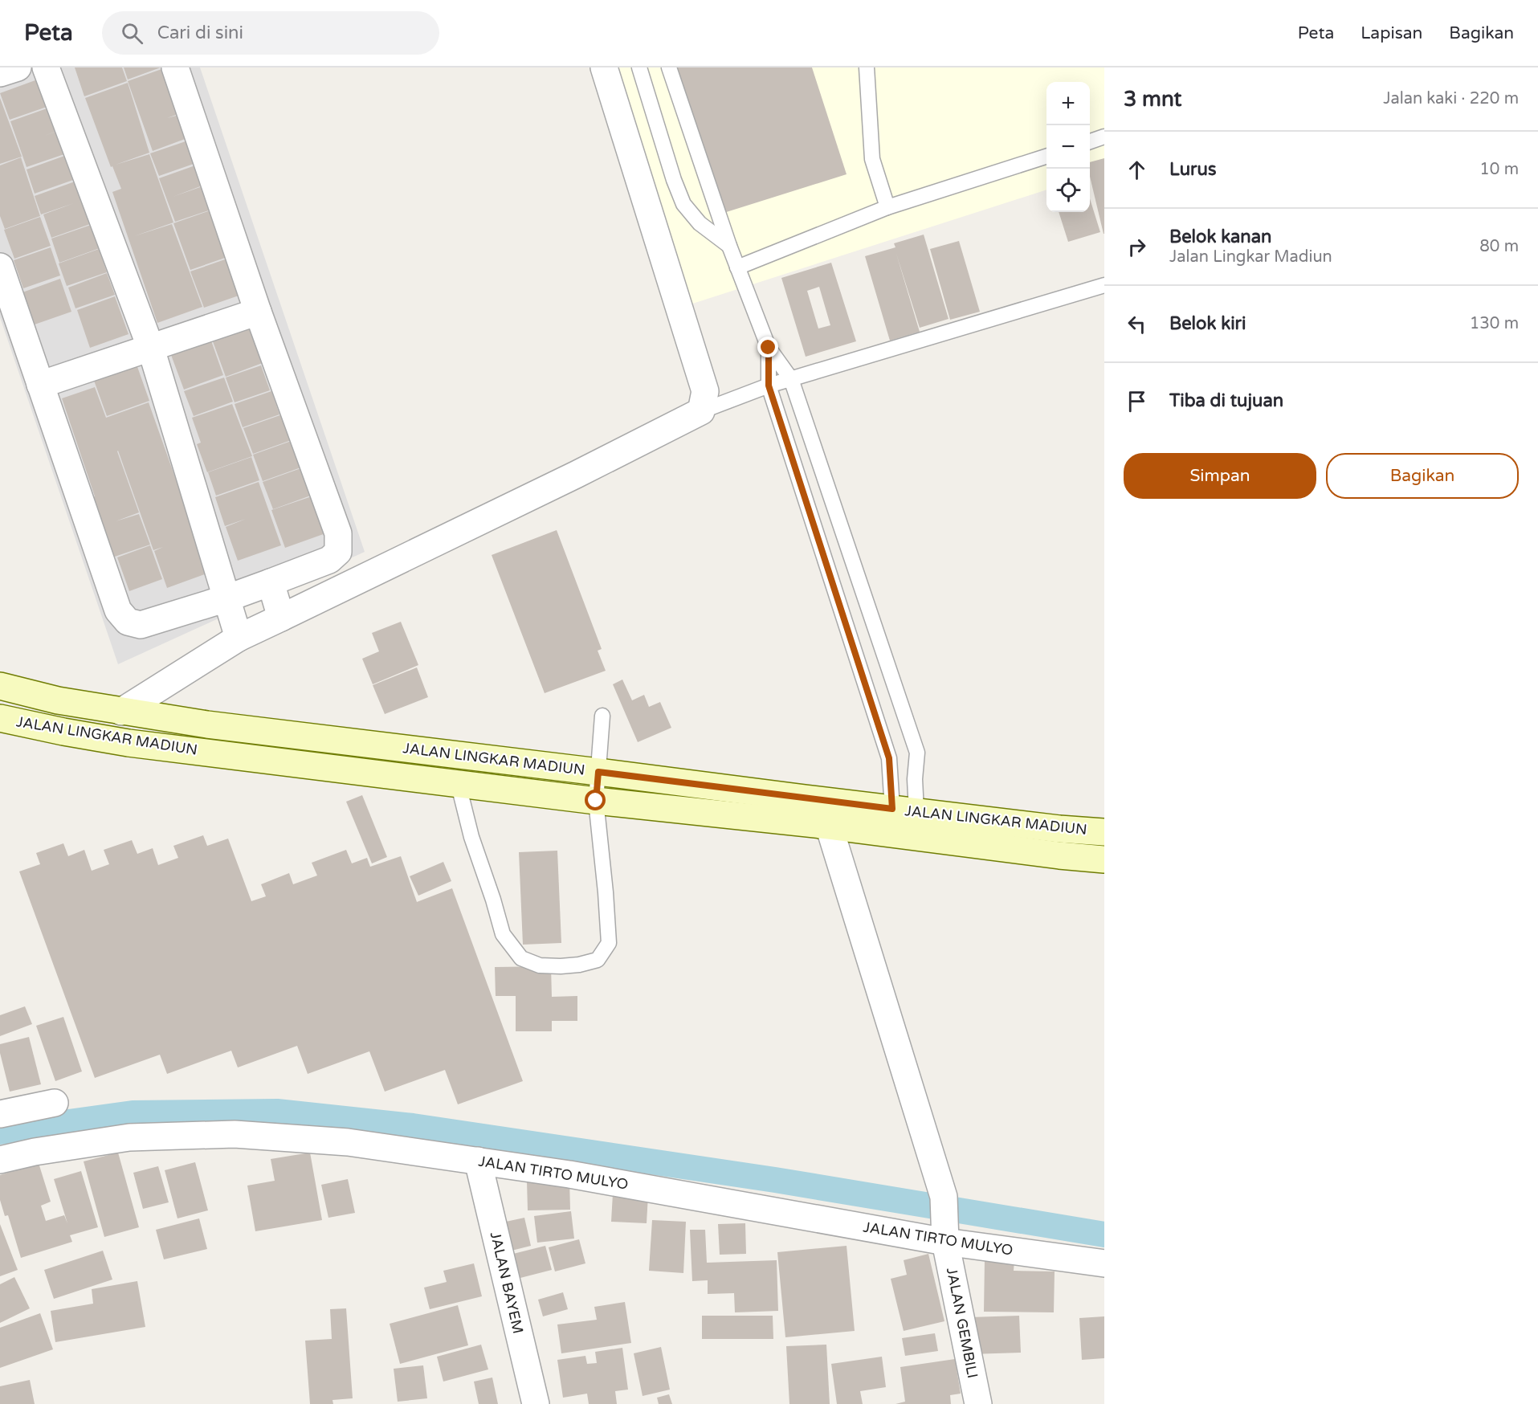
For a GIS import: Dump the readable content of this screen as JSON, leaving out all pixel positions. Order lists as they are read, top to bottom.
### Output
{
  "streets": {
    "main road": ["JALAN LINGKAR MADIUN"],
    "street": ["JALAN TIRTO MULYO", "JALAN BAYEM", "JALAN GEMBILI"]
  },
  "crossings": [
    ["JALAN LINGKAR MADIUN", "JALAN GEMBILI"],
    ["JALAN TIRTO MULYO", "JALAN BAYEM"],
    ["JALAN TIRTO MULYO", "JALAN GEMBILI"]
  ],
  "page": {
    "header": "Peta",
    "search": "Cari di sini",
    "nav": ["Peta", "Lapisan", "Bagikan"],
    "heading": ["3 mnt", "Jalan kaki · 220 m"],
    "map_buttons": ["+", "−"],
    "list": [
      ["Lurus", "10 m"],
      ["Belok kanan", "Jalan Lingkar Madiun", "80 m"],
      ["Belok kiri", "130 m"],
      "Tiba di tujuan"
    ],
    "buttons": ["Simpan", "Bagikan"]
  }
}
